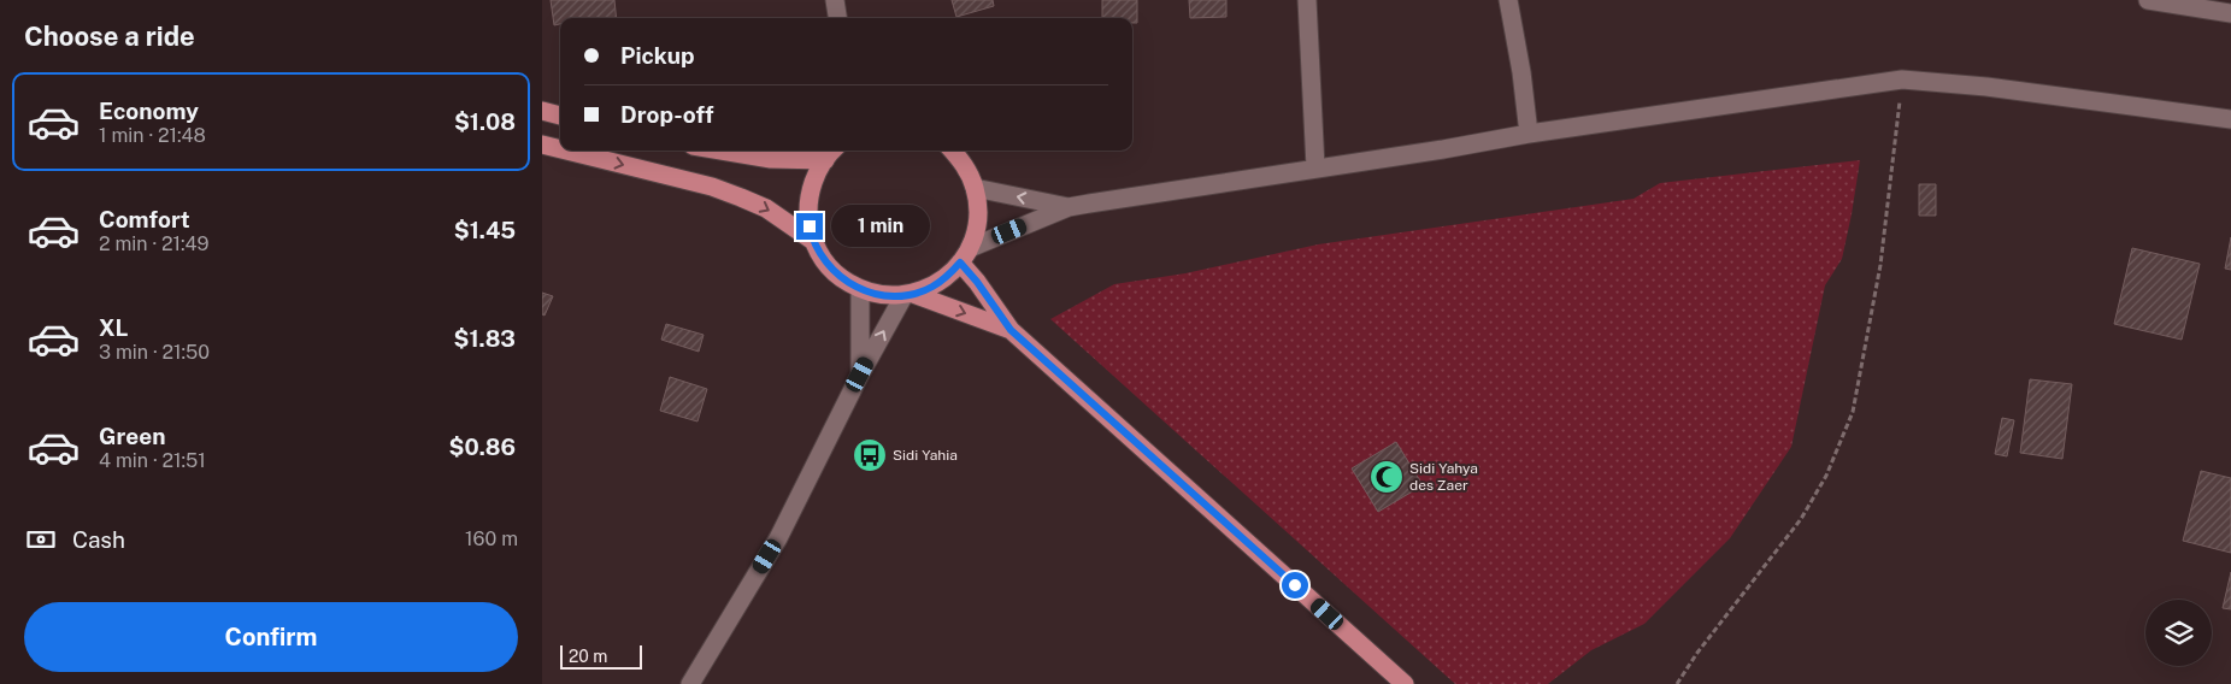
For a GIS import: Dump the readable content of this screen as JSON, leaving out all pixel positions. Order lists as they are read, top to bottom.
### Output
{
  "places": {
    "bus stop": ["Sidi Yahia"],
    "mosque": ["Sidi Yahya des Zaer"]
  },
  "scale_bar": "20 m",
  "page": {
    "heading": "Choose a ride",
    "banner": ["Pickup", "Drop-off"],
    "list": [
      {
        "name": "Economy",
        "note": "1 min · 21:48",
        "value": "$1.08"
      },
      {
        "name": "Comfort",
        "note": "2 min · 21:49",
        "value": "$1.45"
      },
      {
        "name": "XL",
        "note": "3 min · 21:50",
        "value": "$1.83"
      },
      {
        "name": "Green",
        "note": "4 min · 21:51",
        "value": "$0.86"
      }
    ],
    "bubble": "1 min",
    "pay": ["Cash", "160 m"],
    "buttons": "Confirm",
    "scale": "20 m"
  }
}
